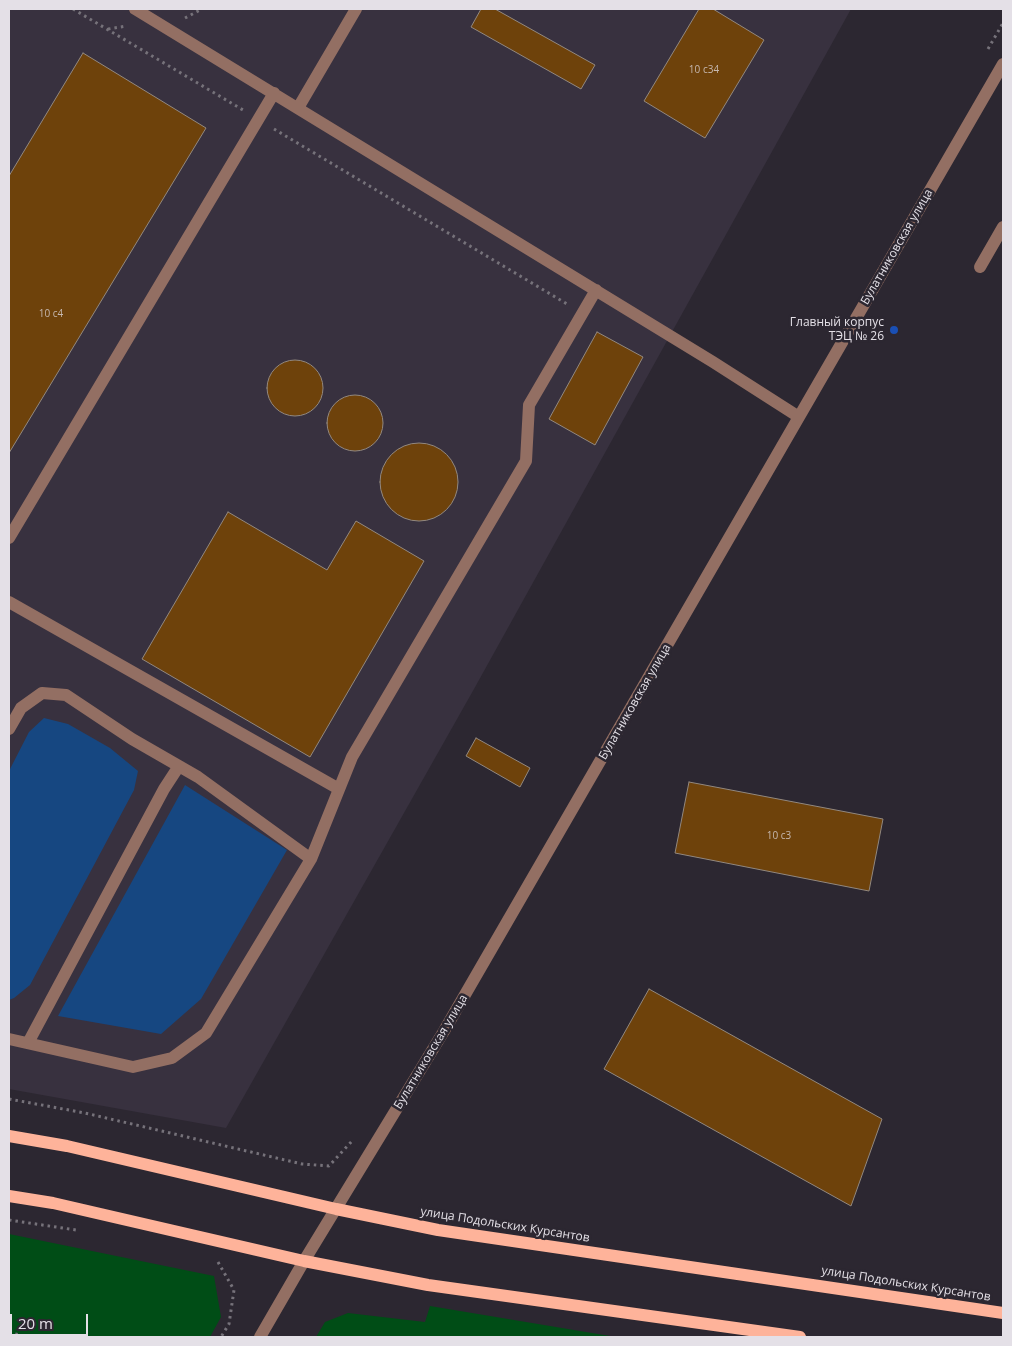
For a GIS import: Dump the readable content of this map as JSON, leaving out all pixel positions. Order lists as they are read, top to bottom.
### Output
{
  "streets": {
    "main road": ["улица Подольских Курсантов"],
    "street": ["Булатниковская улица"]
  },
  "crossings": [
    ["Булатниковская улица", "улица Подольских Курсантов"]
  ],
  "places": ["Главный корпус ТЭЦ № 26"],
  "house_numbers": ["10 с34", "10 с4", "10 с3"],
  "scale_bar": "20 m"
}
